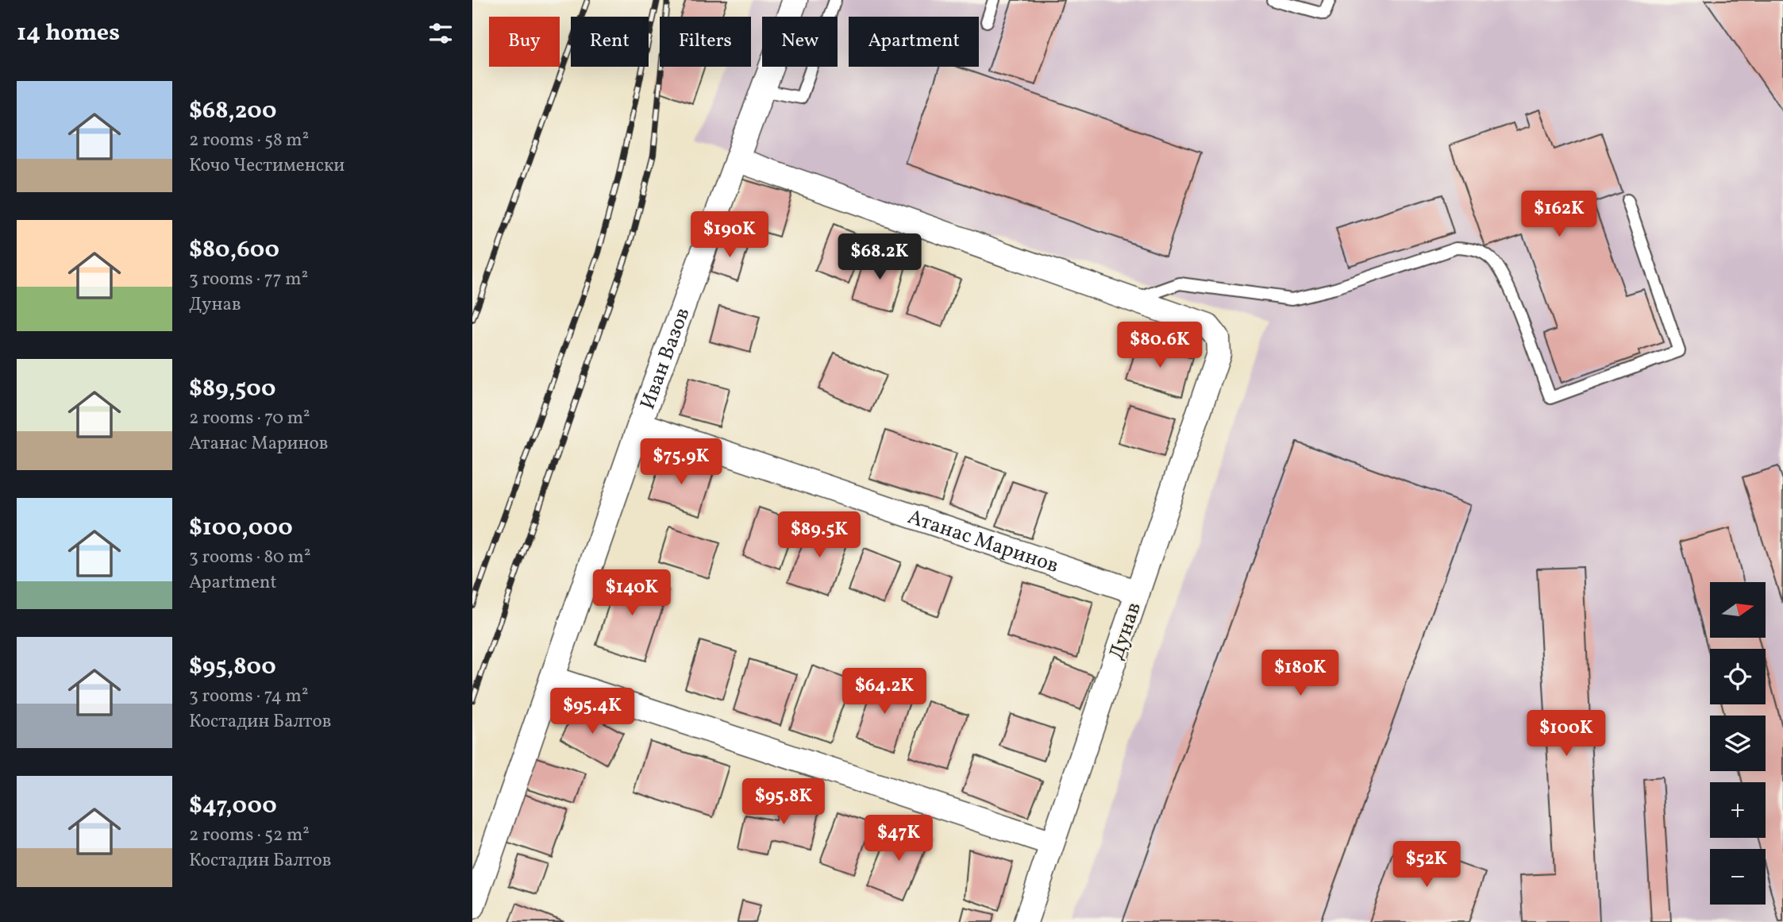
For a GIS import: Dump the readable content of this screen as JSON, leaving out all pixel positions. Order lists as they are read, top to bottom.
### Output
{
  "streets": {
    "street": ["Иван Вазов", "Атанас Маринов", "Дунав"]
  },
  "crossings": [
    ["Иван Вазов", "Атанас Маринов"],
    ["Атанас Маринов", "Дунав"]
  ],
  "north": "right",
  "page": {
    "heading": "14 homes",
    "chip": [
      "Buy",
      "Rent",
      "Filters",
      "New",
      "Apartment"
    ],
    "list": [
      {
        "name": "$68,200",
        "note": "2 rooms · 58 m² · Кочо Честименски"
      },
      {
        "name": "$80,600",
        "note": "3 rooms · 77 m² · Дунав"
      },
      {
        "name": "$89,500",
        "note": "2 rooms · 70 m² · Атанас Маринов"
      },
      {
        "name": "$100,000",
        "note": "3 rooms · 80 m² · Apartment"
      },
      {
        "name": "$95,800",
        "note": "3 rooms · 74 m² · Костадин Балтов"
      },
      {
        "name": "$47,000",
        "note": "2 rooms · 52 m² · Костадин Балтов"
      }
    ],
    "price": [
      "$162K",
      "$190K",
      "$68.2K",
      "$80.6K",
      "$75.9K",
      "$89.5K",
      "$140K",
      "$180K",
      "$64.2K",
      "$95.4K",
      "$100K",
      "$95.8K",
      "$47K",
      "$52K"
    ],
    "map_buttons": ["+", "−"]
  }
}
